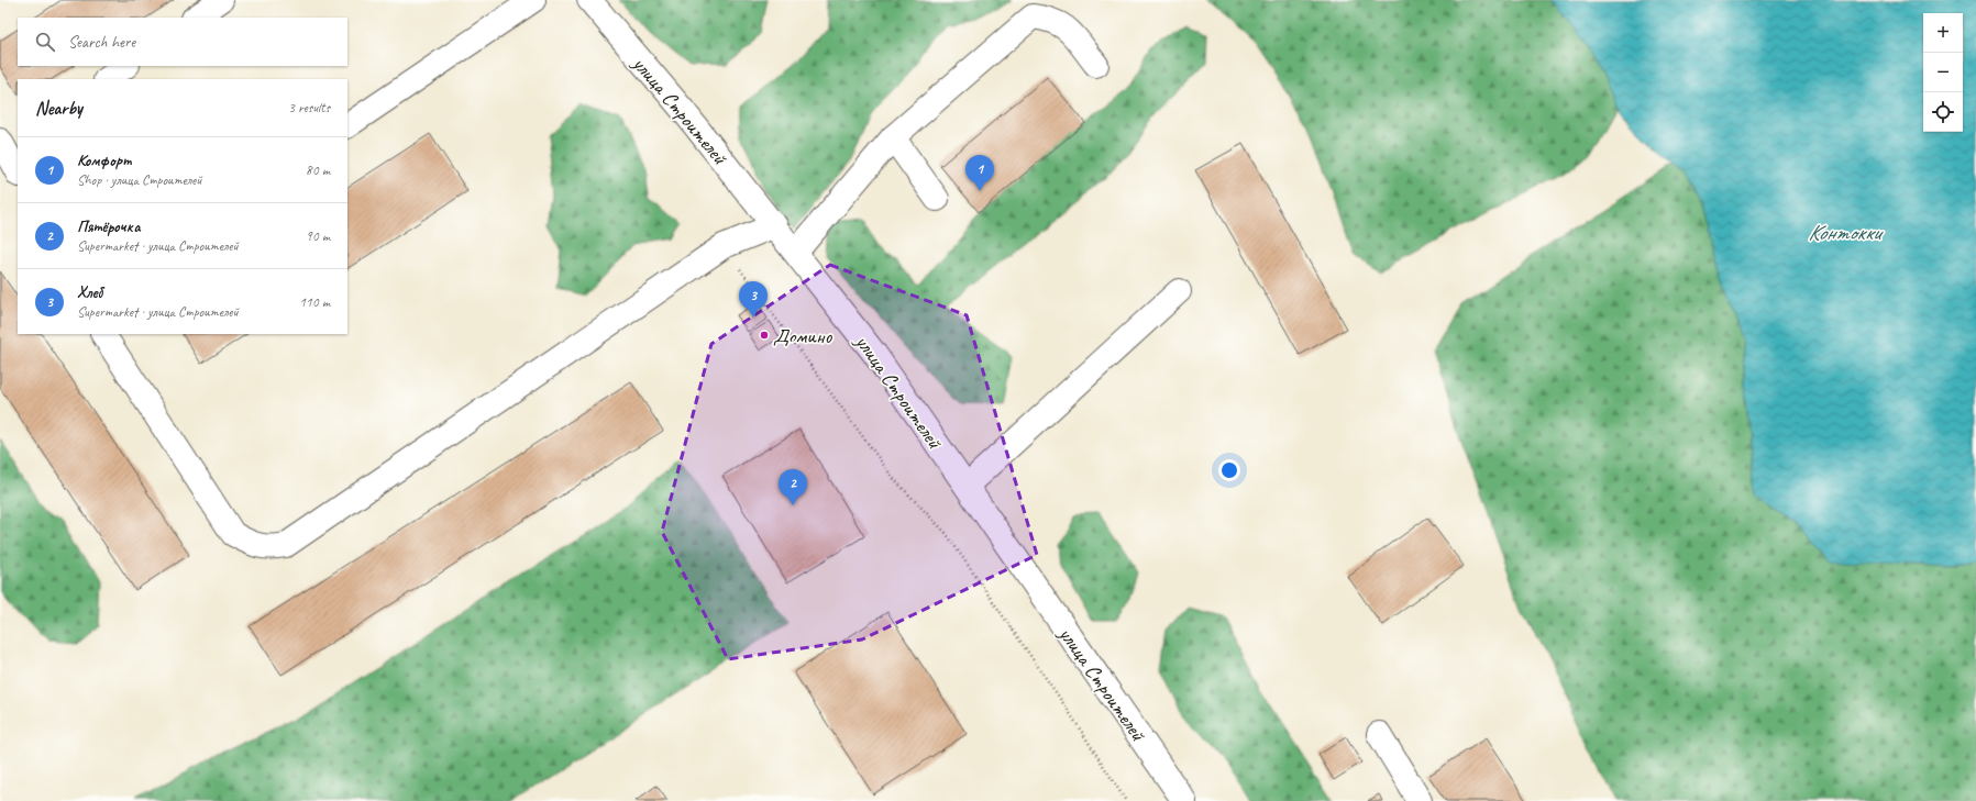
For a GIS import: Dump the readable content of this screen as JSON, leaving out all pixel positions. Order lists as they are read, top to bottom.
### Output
{
  "streets": {
    "street": ["улица Строителей"]
  },
  "water": ["Контокки"],
  "places": ["Домино"],
  "page": {
    "map_buttons": ["+", "−"],
    "search": "Search here",
    "heading": ["Nearby", "3 results"],
    "list": [
      {
        "mark": "1",
        "name": "Комфорт",
        "note": "Shop · улица Строителей",
        "value": "80 m"
      },
      {
        "mark": "2",
        "name": "Пятёрочка",
        "note": "Supermarket · улица Строителей",
        "value": "90 m"
      },
      {
        "mark": "3",
        "name": "Хлеб",
        "note": "Supermarket · улица Строителей",
        "value": "110 m"
      }
    ],
    "pins": ["1", "3", "2"]
  }
}
